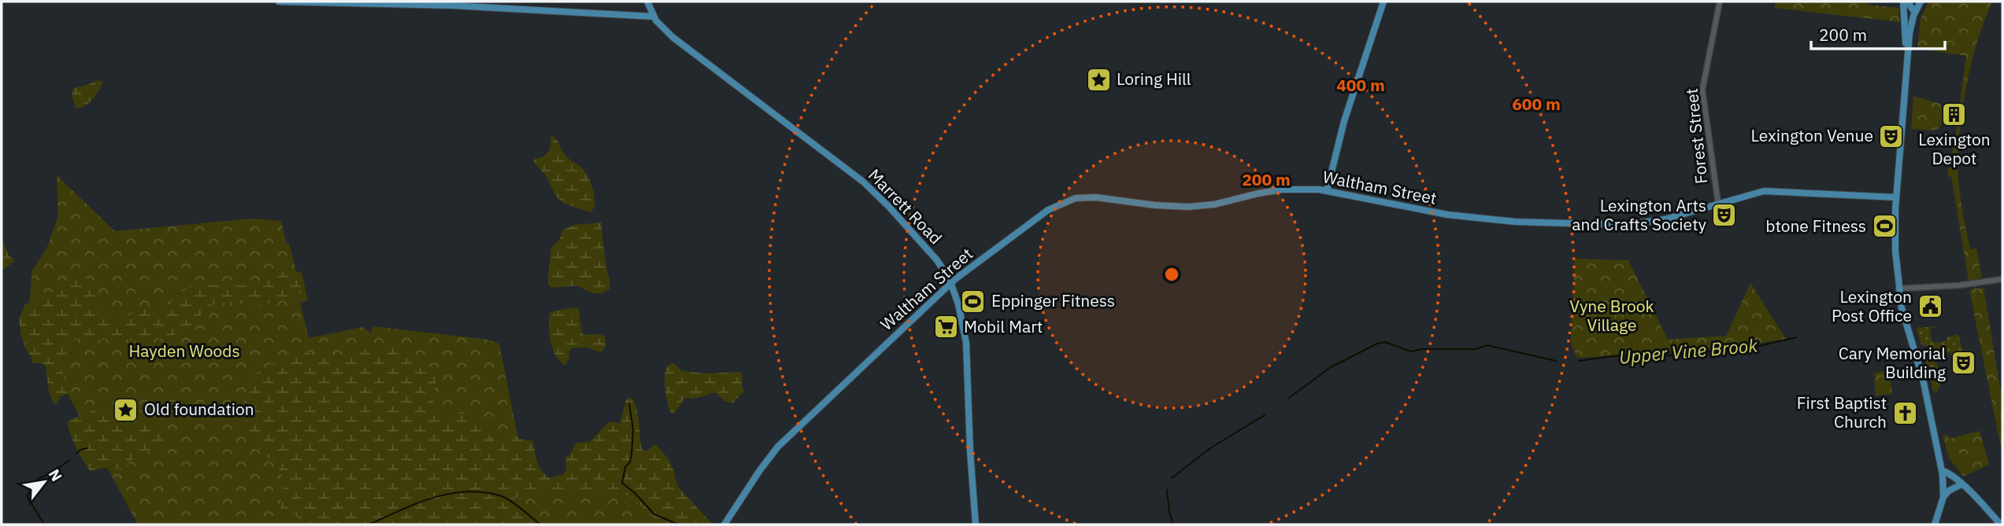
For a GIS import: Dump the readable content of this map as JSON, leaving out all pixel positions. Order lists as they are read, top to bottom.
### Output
{
  "streets": {
    "main road": ["Waltham Street", "Marrett Road"],
    "street": ["Forest Street"]
  },
  "crossings": [
    ["Forest Street", "Waltham Street"],
    ["Waltham Street", "Marrett Road"]
  ],
  "water": ["Upper Vine Brook"],
  "parks": ["Vyne Brook Village", "Hayden Woods"],
  "places": {
    "place": ["Loring Hill", "Old foundation"],
    "building": ["Lexington Depot"],
    "theatre": ["Lexington Venue", "Lexington Arts and Crafts Society", "Cary Memorial Building"],
    "sports": ["btone Fitness", "Eppinger Fitness"],
    "public building": ["Lexington Post Office"],
    "supermarket": ["Mobil Mart"],
    "church": ["First Baptist Church"]
  },
  "scale_bar": "200 m",
  "north": "top right",
  "rings": ["400 m", "600 m", "200 m"]
}
